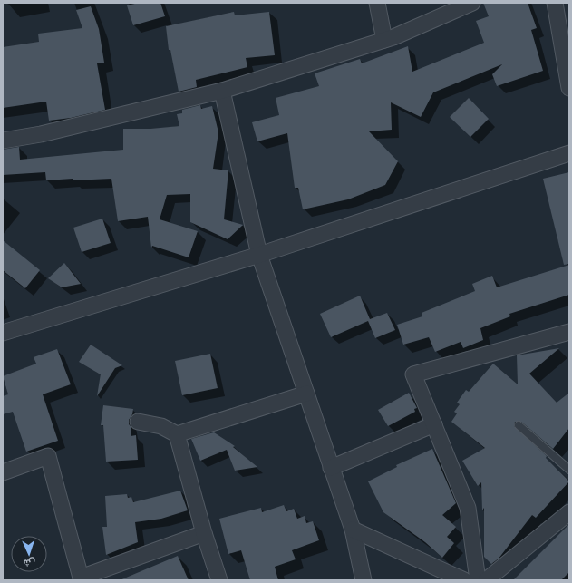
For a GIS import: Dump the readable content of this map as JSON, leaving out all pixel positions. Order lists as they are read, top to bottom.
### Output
{
  "north": "bottom"
}
